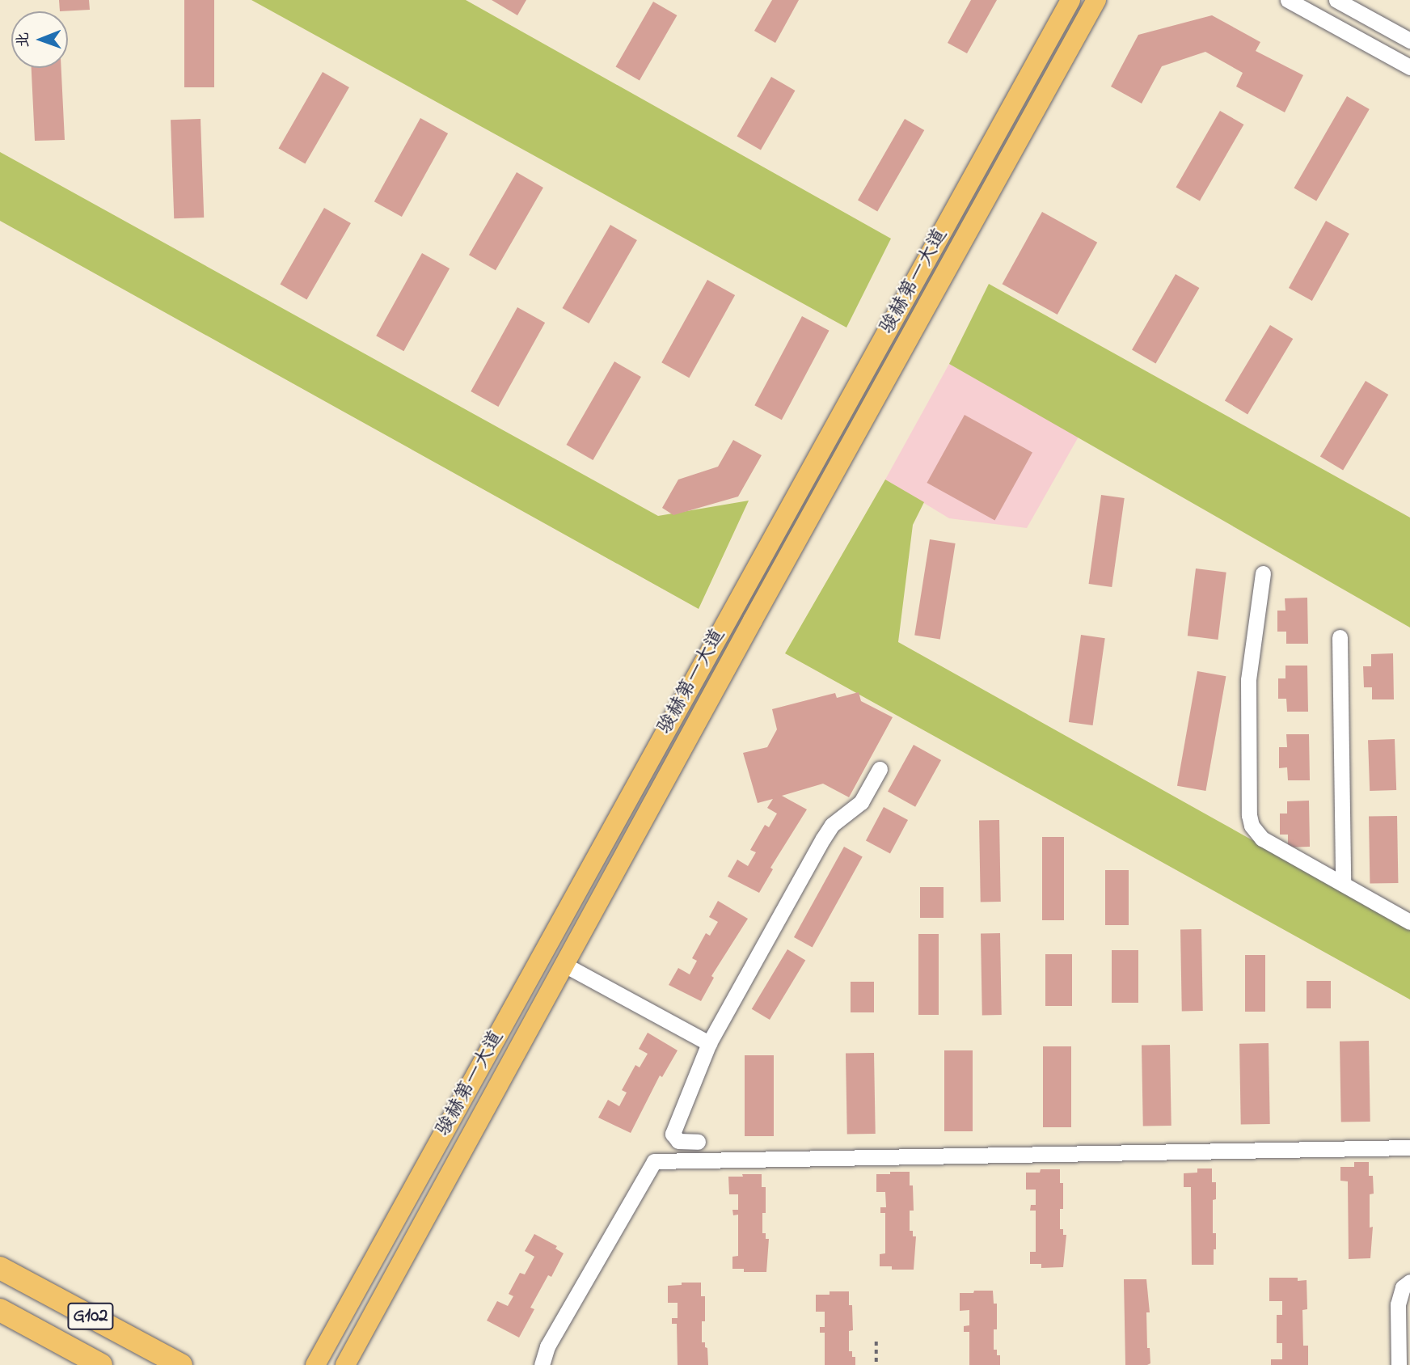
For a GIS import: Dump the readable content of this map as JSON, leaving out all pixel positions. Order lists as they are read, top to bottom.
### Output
{
  "streets": {
    "highway": ["G102"],
    "main road": ["骏赫第一大道"]
  },
  "north": "left"
}
